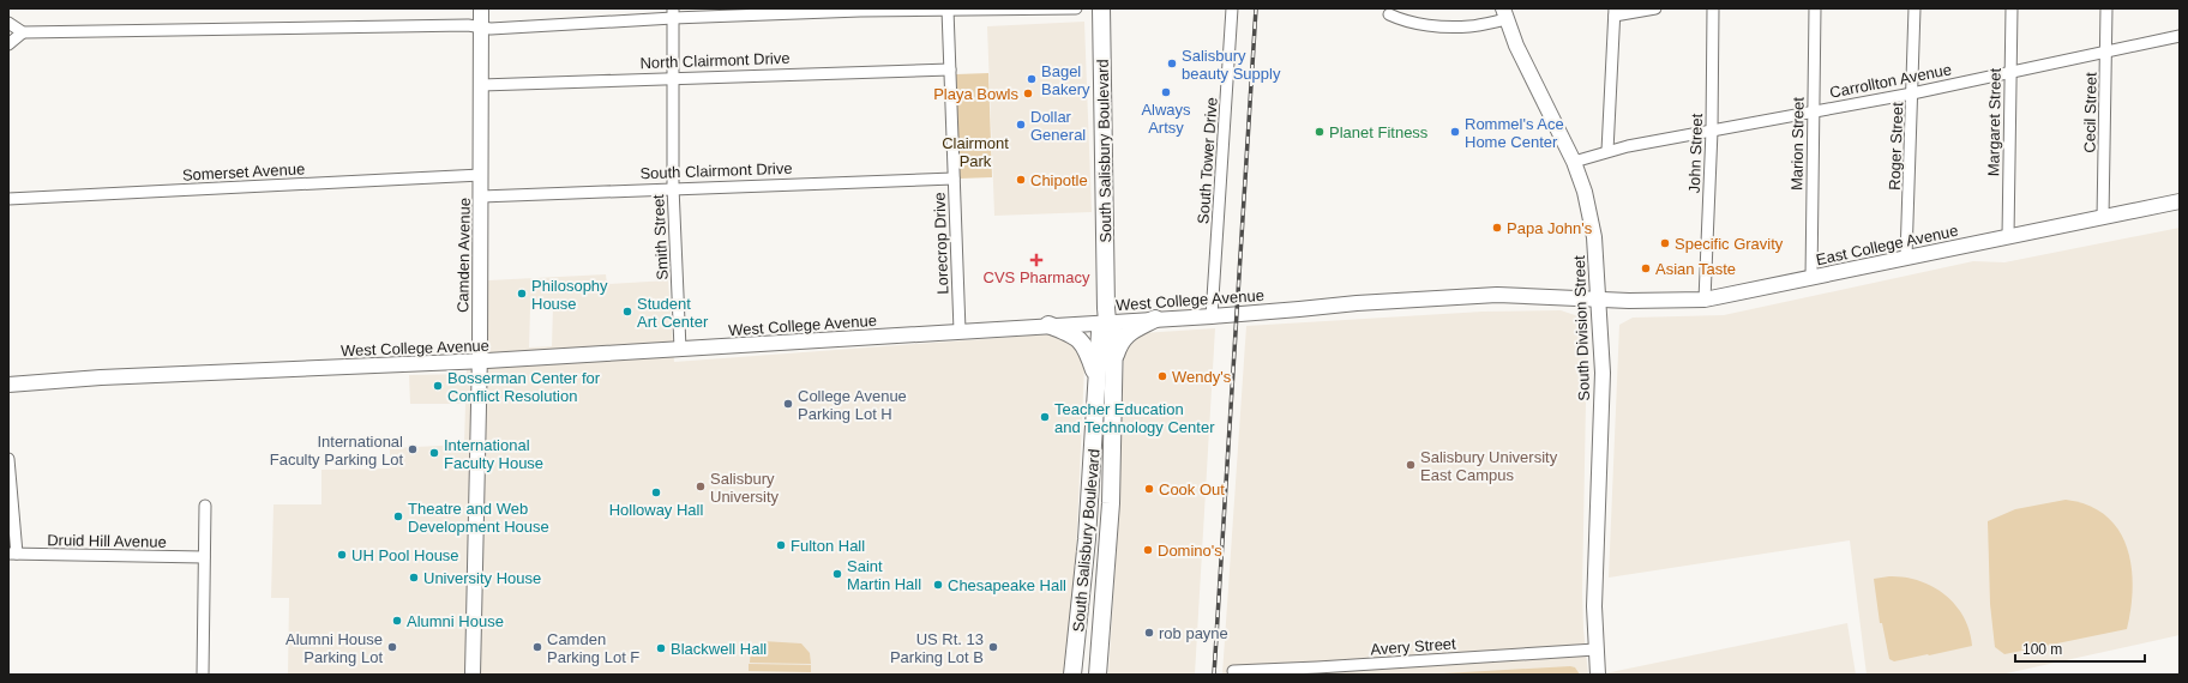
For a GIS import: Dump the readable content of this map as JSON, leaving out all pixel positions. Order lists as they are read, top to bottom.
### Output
{
  "streets": {
    "main road": ["South Salisbury Boulevard"],
    "street": [
      "North Clairmont Drive",
      "Carrollton Avenue",
      "Cecil Street",
      "Margaret Street",
      "Marion Street",
      "Roger Street",
      "John Street",
      "South Tower Drive",
      "South Clairmont Drive",
      "Somerset Avenue",
      "Smith Street",
      "Lorecrop Drive",
      "East College Avenue",
      "Camden Avenue",
      "West College Avenue",
      "South Division Street",
      "Druid Hill Avenue",
      "Avery Street"
    ]
  },
  "crossings": [
    ["North Clairmont Drive", "Smith Street"],
    ["North Clairmont Drive", "Lorecrop Drive"],
    ["North Clairmont Drive", "Camden Avenue"],
    ["Carrollton Avenue", "Cecil Street"],
    ["Carrollton Avenue", "Margaret Street"],
    ["Carrollton Avenue", "Marion Street"],
    ["Carrollton Avenue", "Roger Street"],
    ["Carrollton Avenue", "John Street"],
    ["Cecil Street", "East College Avenue"],
    ["Margaret Street", "East College Avenue"],
    ["Marion Street", "East College Avenue"],
    ["Roger Street", "East College Avenue"],
    ["South Salisbury Boulevard", "West College Avenue"],
    ["John Street", "East College Avenue"],
    ["South Tower Drive", "West College Avenue"],
    ["South Clairmont Drive", "Smith Street"],
    ["South Clairmont Drive", "Lorecrop Drive"],
    ["South Clairmont Drive", "Camden Avenue"],
    ["Somerset Avenue", "Camden Avenue"],
    ["Smith Street", "West College Avenue"],
    ["Lorecrop Drive", "West College Avenue"],
    ["East College Avenue", "West College Avenue"],
    ["East College Avenue", "South Division Street"],
    ["Camden Avenue", "West College Avenue"],
    ["West College Avenue", "South Division Street"],
    ["South Division Street", "Avery Street"]
  ],
  "parks": ["Clairmont Park"],
  "places": {
    "other": [
      "Salisbury beauty Supply",
      "Bagel Bakery",
      "Always Artsy",
      "Playa Bowls",
      "Dollar General",
      "Planet Fitness",
      "Rommel's Ace Home Center",
      "Chipotle",
      "Papa John's",
      "Specific Gravity",
      "Asian Taste",
      "Philosophy House",
      "Student Art Center",
      "Wendy's",
      "Bosserman Center for Conflict Resolution",
      "College Avenue Parking Lot H",
      "Teacher Education and Technology Center",
      "International Faculty Parking Lot",
      "International Faculty House",
      "Salisbury University East Campus",
      "Salisbury University",
      "Cook Out",
      "Holloway Hall",
      "Theatre and Web Development House",
      "Fulton Hall",
      "Domino's",
      "UH Pool House",
      "Saint Martin Hall",
      "University House",
      "Chesapeake Hall",
      "Alumni House",
      "rob payne",
      "Alumni House Parking Lot",
      "Camden Parking Lot F",
      "US Rt. 13 Parking Lot B",
      "Blackwell Hall"
    ],
    "health": ["CVS Pharmacy"]
  },
  "scale_bar": "100 m"
}
